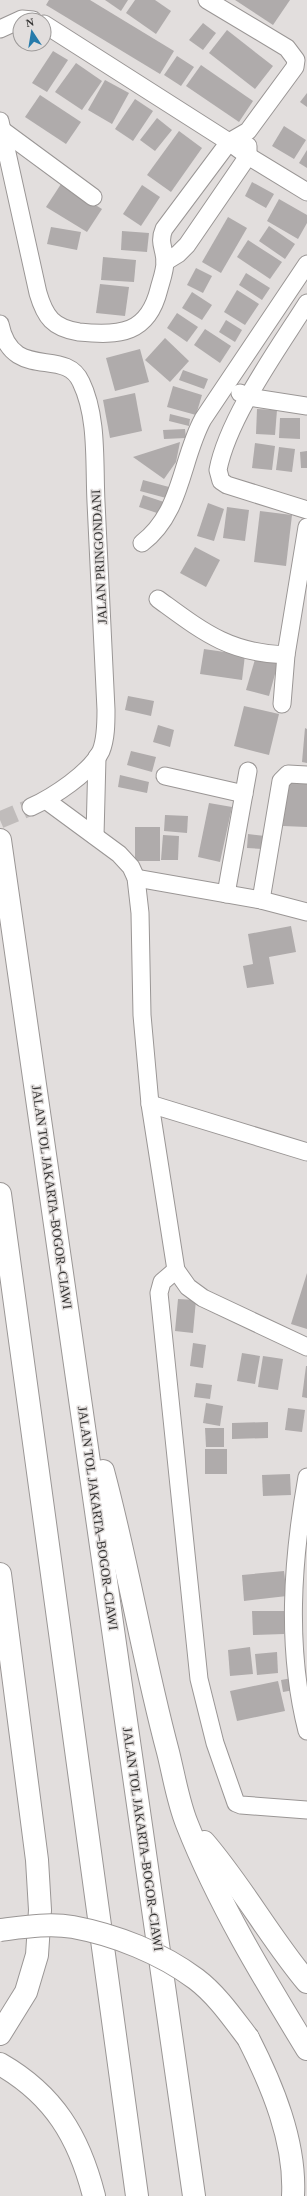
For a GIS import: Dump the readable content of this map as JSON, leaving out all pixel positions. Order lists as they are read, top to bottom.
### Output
{
  "streets": {
    "highway": ["JALAN TOL JAKARTA–BOGOR–CIAWI"],
    "street": ["JALAN PRINGONDANI"]
  },
  "north": "top"
}
